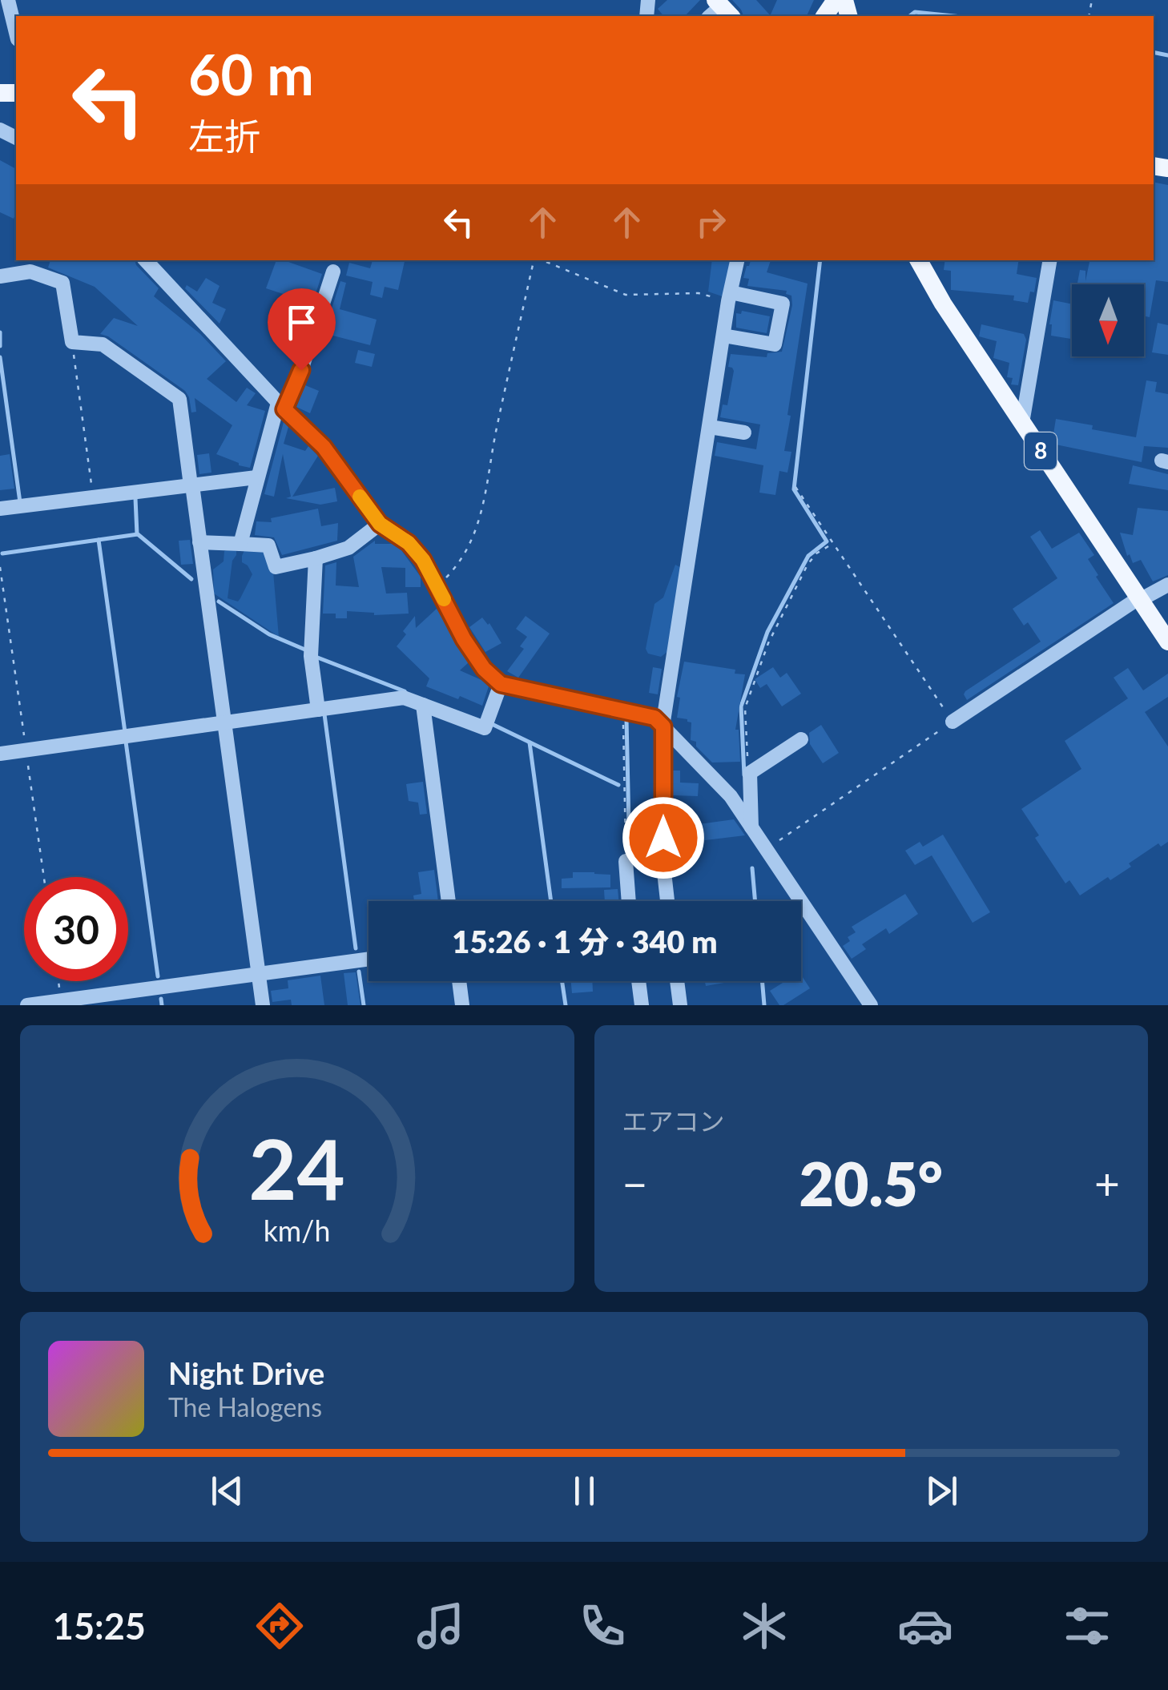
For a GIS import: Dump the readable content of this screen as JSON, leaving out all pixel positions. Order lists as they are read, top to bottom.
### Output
{
  "streets": {
    "main road": ["8"]
  },
  "north": "bottom",
  "page": {
    "turn": ["60 m", "左折"],
    "limit": "30",
    "trip": "15:26 · 1 分 · 340 m",
    "tile": "エアコン",
    "heat": ["−", "20.5°", "+"],
    "song": ["Night Drive", "The Halogens"],
    "tabs": "15:25",
    "gauge": ["24", "km/h"]
  }
}
